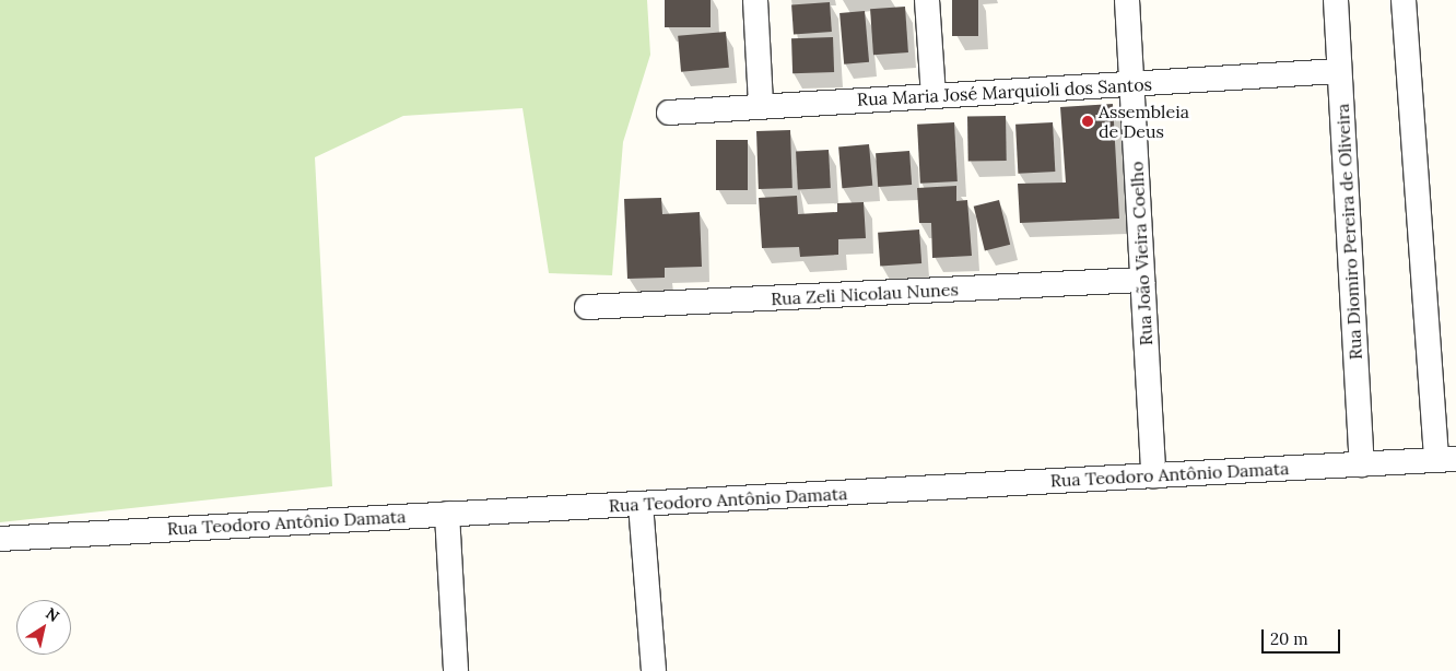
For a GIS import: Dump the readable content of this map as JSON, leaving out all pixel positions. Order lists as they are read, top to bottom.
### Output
{
  "streets": {
    "street": [
      "Rua Maria José Marquioli dos Santos",
      "Rua Diomiro Pereira de Oliveira",
      "Rua João Vieira Coelho",
      "Rua Zeli Nicolau Nunes",
      "Rua Teodoro Antônio Damata"
    ]
  },
  "crossings": [
    ["Rua Maria José Marquioli dos Santos", "Rua Diomiro Pereira de Oliveira"],
    ["Rua Maria José Marquioli dos Santos", "Rua João Vieira Coelho"],
    ["Rua Diomiro Pereira de Oliveira", "Rua Teodoro Antônio Damata"],
    ["Rua João Vieira Coelho", "Rua Zeli Nicolau Nunes"],
    ["Rua João Vieira Coelho", "Rua Teodoro Antônio Damata"]
  ],
  "places": ["Assembleia de Deus"],
  "scale_bar": "20 m",
  "north": "top right"
}
